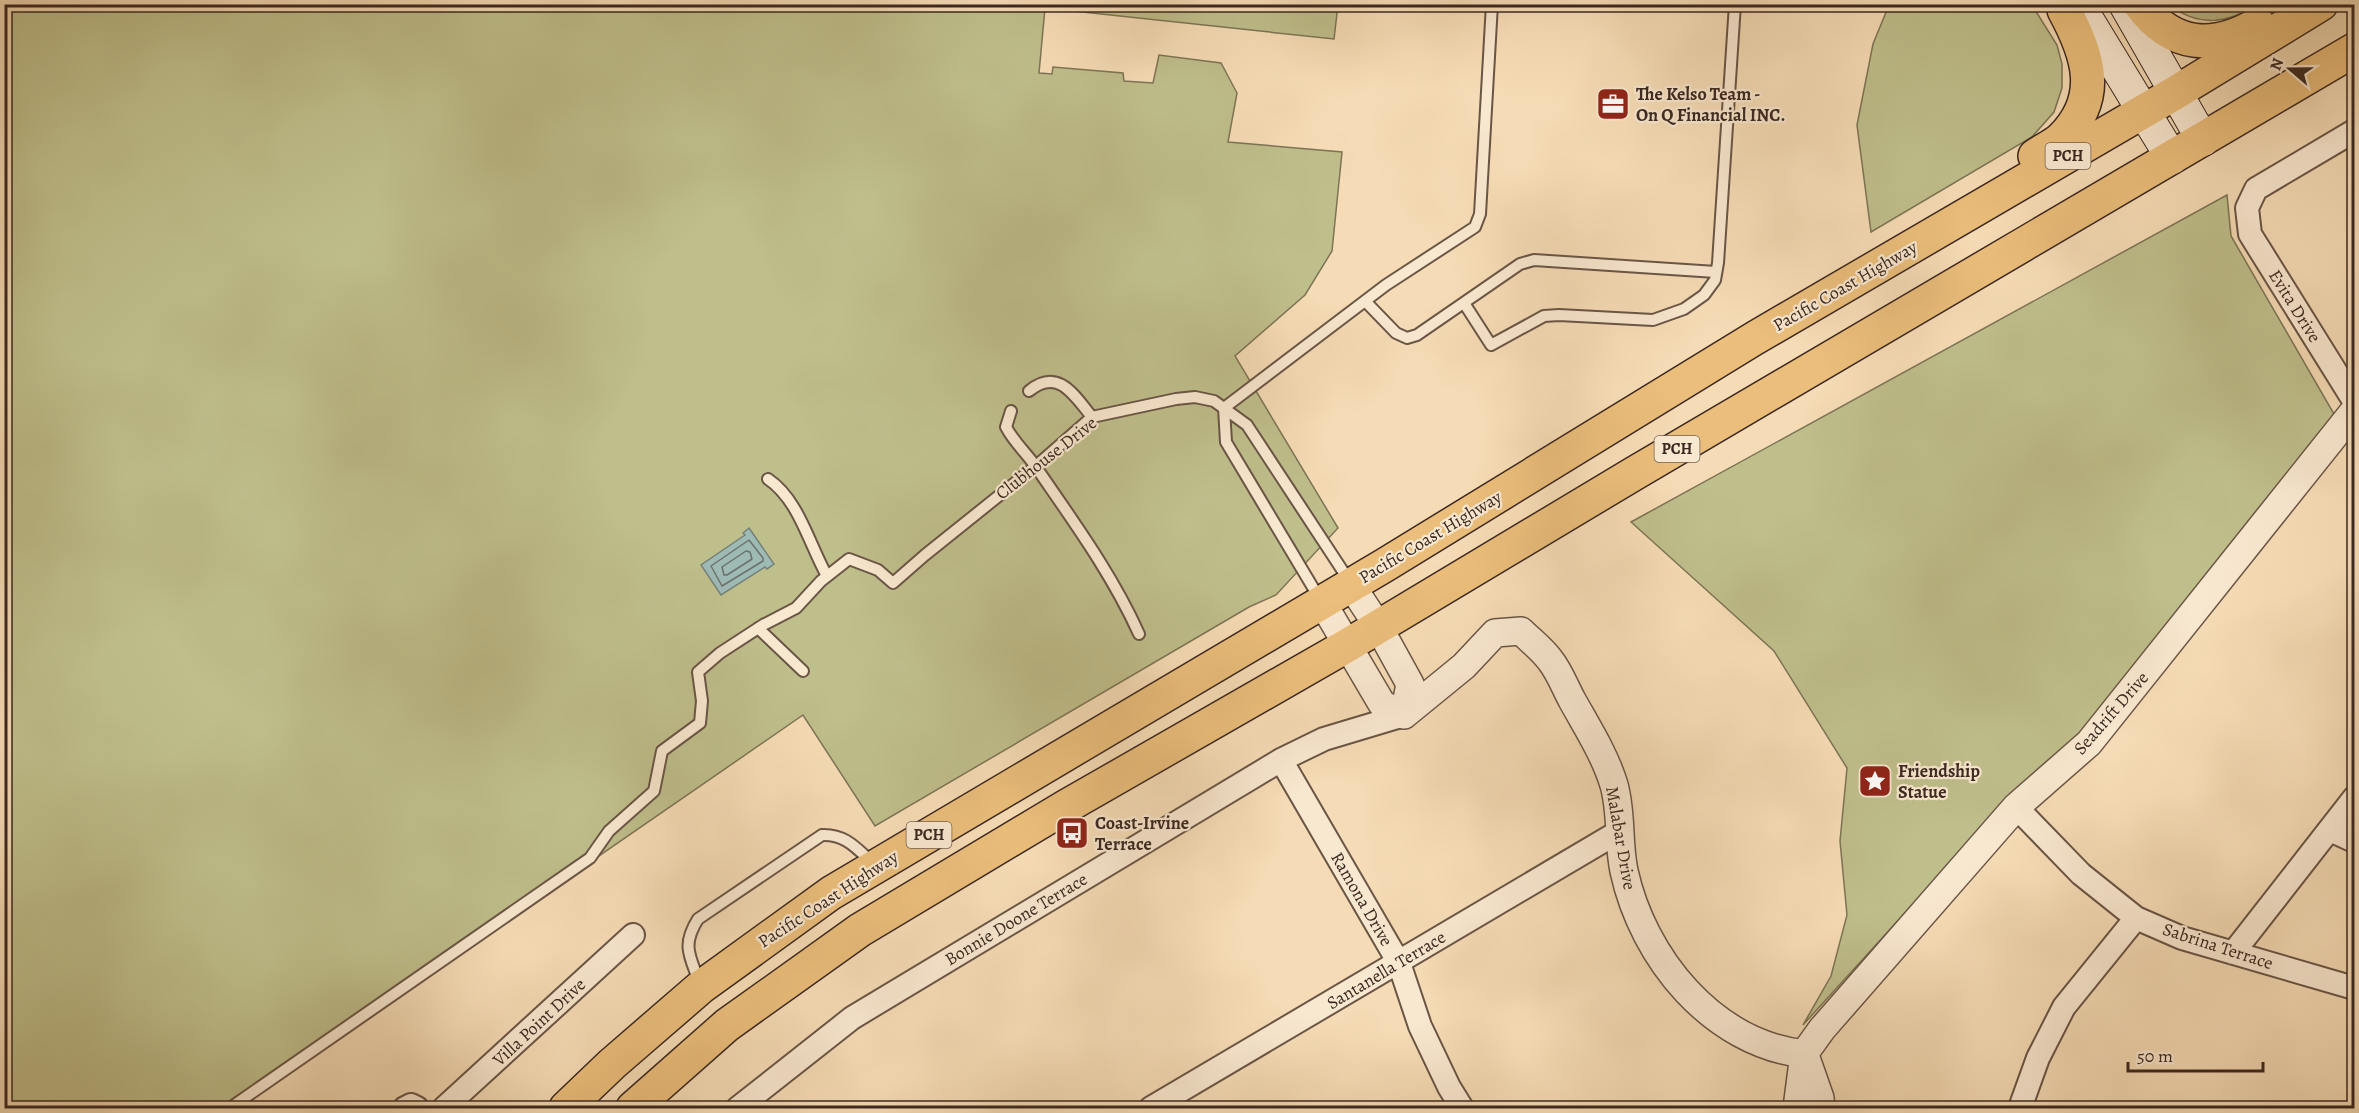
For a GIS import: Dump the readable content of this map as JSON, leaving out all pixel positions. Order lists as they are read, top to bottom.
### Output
{
  "streets": {
    "highway": ["PCH", "Pacific Coast Highway"],
    "street": [
      "Evita Drive",
      "Clubhouse Drive",
      "Seadrift Drive",
      "Malabar Drive",
      "Ramona Drive",
      "Bonnie Doone Terrace",
      "Sabrina Terrace",
      "Santanella Terrace",
      "Villa Point Drive"
    ]
  },
  "crossings": [
    ["PCH", "Clubhouse Drive"],
    ["Pacific Coast Highway", "Clubhouse Drive"],
    ["Clubhouse Drive", "Bonnie Doone Terrace"],
    ["Seadrift Drive", "Malabar Drive"],
    ["Seadrift Drive", "Sabrina Terrace"],
    ["Malabar Drive", "Bonnie Doone Terrace"],
    ["Malabar Drive", "Santanella Terrace"],
    ["Ramona Drive", "Bonnie Doone Terrace"],
    ["Ramona Drive", "Santanella Terrace"]
  ],
  "places": {
    "office": ["The Kelso Team - On Q Financial INC."],
    "place": ["Friendship Statue"],
    "bus stop": ["Coast-Irvine Terrace"]
  },
  "scale_bar": "50 m",
  "north": "left"
}
